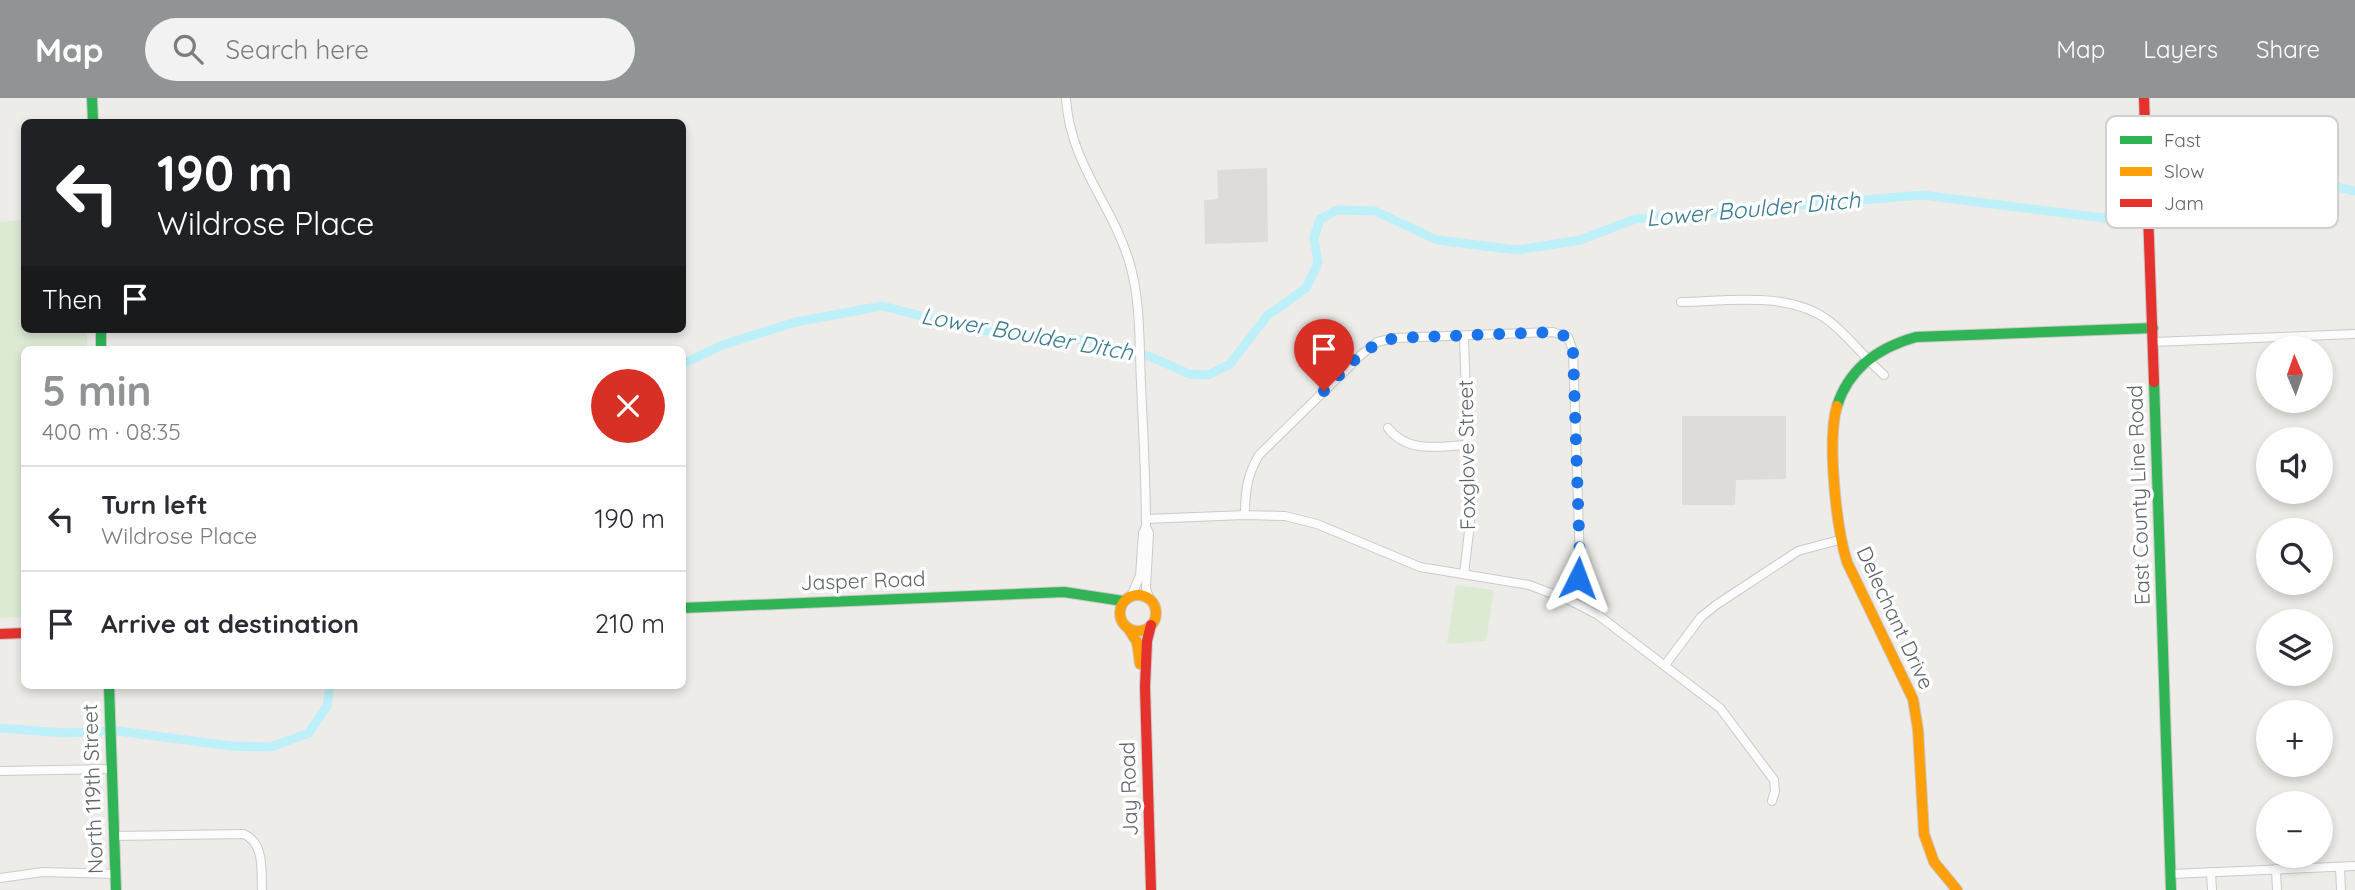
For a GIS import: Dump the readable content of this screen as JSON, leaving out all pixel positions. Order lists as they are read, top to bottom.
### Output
{
  "streets": {
    "street": [
      "Foxglove Street",
      "East County Line Road",
      "Jasper Road",
      "Delechant Drive",
      "North 119th Street",
      "Jay Road"
    ]
  },
  "crossings": [
    ["East County Line Road", "Delechant Drive"],
    ["Jasper Road", "Jay Road"]
  ],
  "water": ["Lower Boulder Ditch"],
  "legend": ["Fast", "Slow", "Jam"],
  "north": "top",
  "page": {
    "header": "Map",
    "search": "Search here",
    "nav": ["Map", "Layers", "Share"],
    "turn": ["190 m", "Wildrose Place"],
    "then": "Then",
    "map_buttons": ["+", "−"],
    "heading": ["5 min", "400 m · 08:35"],
    "list": [
      {
        "name": "Turn left",
        "note": "Wildrose Place",
        "value": "190 m"
      },
      {
        "name": "Arrive at destination",
        "value": "210 m"
      }
    ]
  }
}
